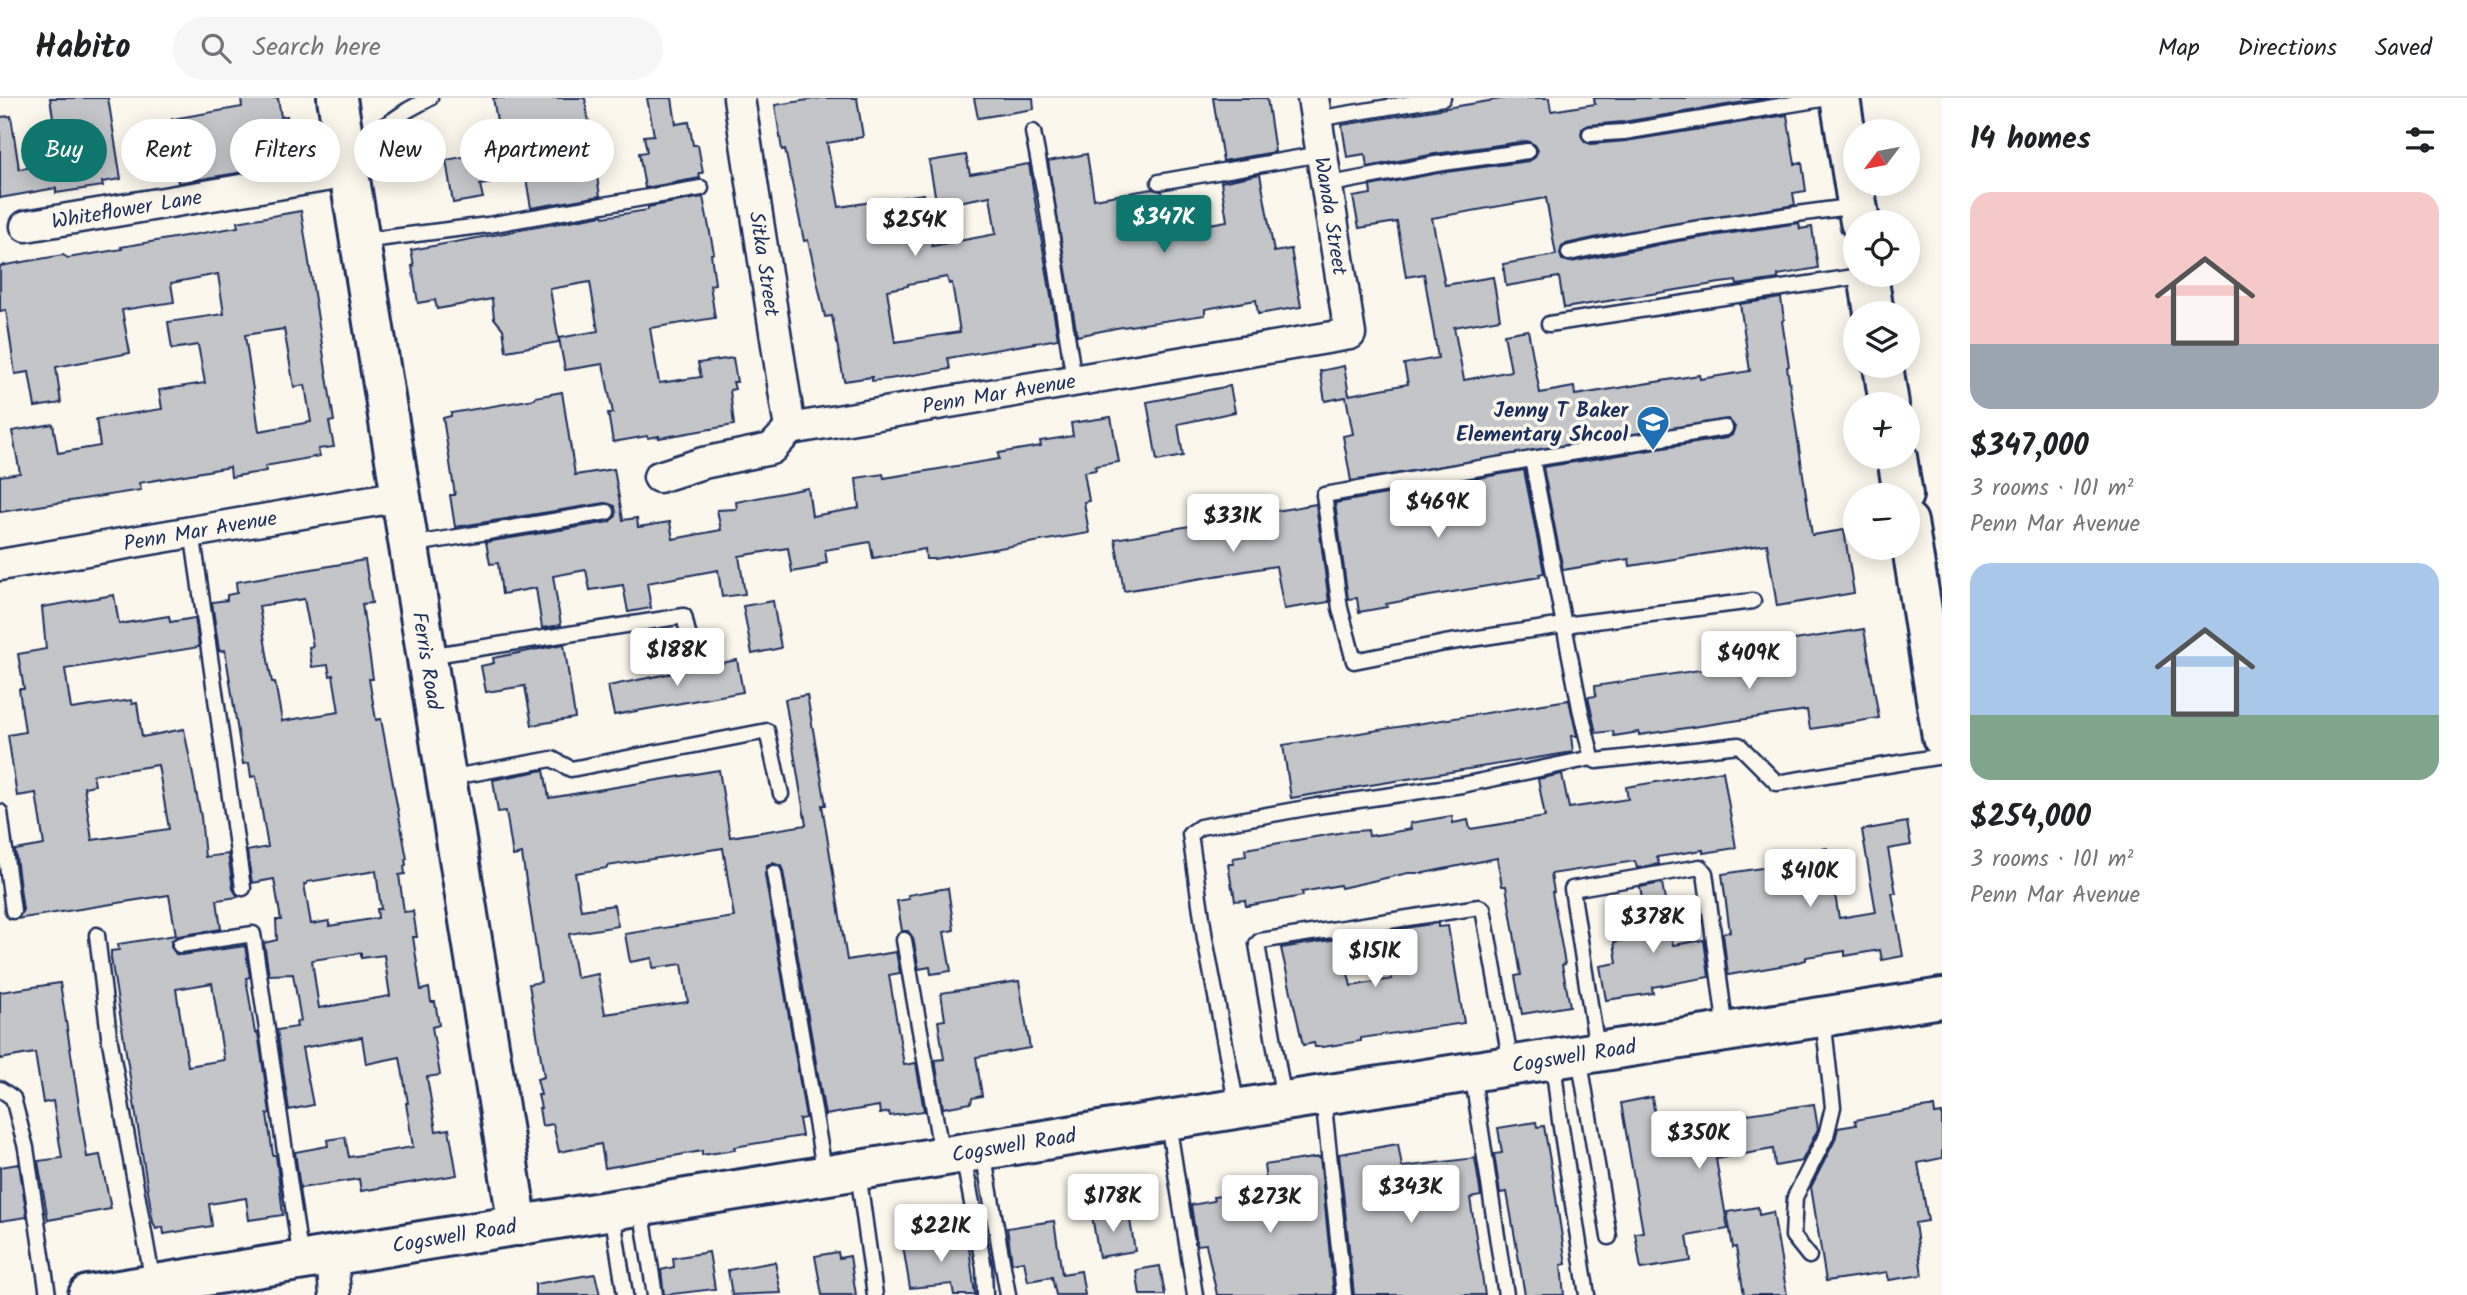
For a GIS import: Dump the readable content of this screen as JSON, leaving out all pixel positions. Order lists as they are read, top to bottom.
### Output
{
  "streets": {
    "street": [
      "Whiteflower Lane",
      "Wanda Street",
      "Sitka Street",
      "Penn Mar Avenue",
      "Ferris Road",
      "Cogswell Road"
    ]
  },
  "crossings": [
    ["Whiteflower Lane", "Ferris Road"],
    ["Wanda Street", "Penn Mar Avenue"],
    ["Sitka Street", "Penn Mar Avenue"],
    ["Penn Mar Avenue", "Ferris Road"],
    ["Ferris Road", "Cogswell Road"]
  ],
  "places": {
    "school or university": ["Jenny T Baker Elementary Shcool"]
  },
  "north": "bottom left",
  "page": {
    "header": "Habito",
    "search": "Search here",
    "nav": ["Map", "Directions", "Saved"],
    "heading": "14 homes",
    "map_buttons": ["+", "−"],
    "chip": [
      "Buy",
      "Rent",
      "Filters",
      "New",
      "Apartment"
    ],
    "list": [
      {
        "name": "$347,000",
        "note": "3 rooms · 101 m² · Penn Mar Avenue"
      },
      {
        "name": "$254,000",
        "note": "3 rooms · 101 m² · Penn Mar Avenue"
      }
    ],
    "price": [
      "$347K",
      "$254K",
      "$469K",
      "$331K",
      "$188K",
      "$409K",
      "$410K",
      "$378K",
      "$151K",
      "$350K",
      "$343K",
      "$178K",
      "$273K",
      "$221K"
    ]
  }
}
